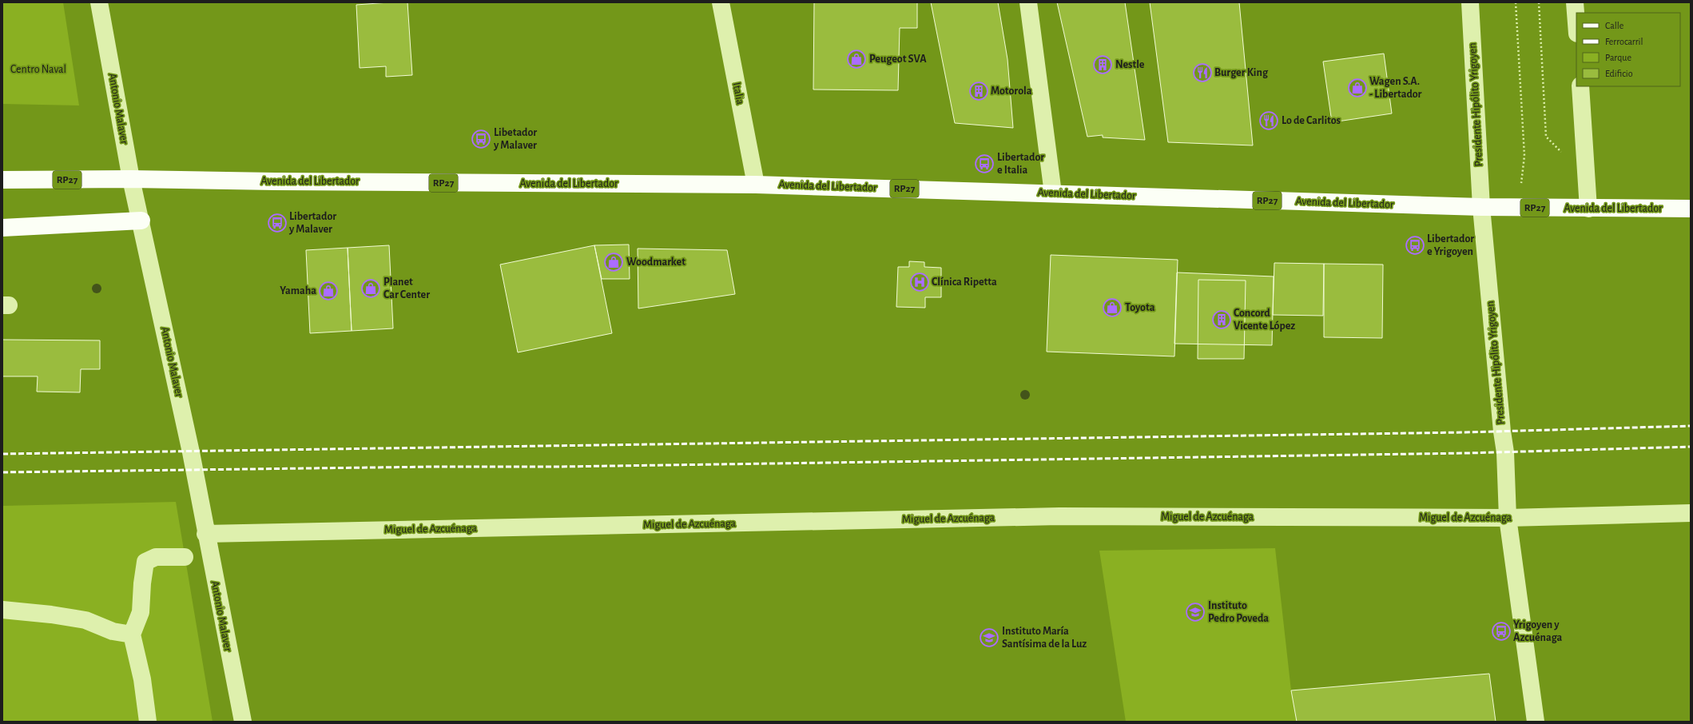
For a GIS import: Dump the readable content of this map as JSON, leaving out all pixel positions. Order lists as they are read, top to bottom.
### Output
{
  "streets": {
    "main road": ["RP27", "Avenida del Libertador"],
    "street": [
      "Italia",
      "Presidente Hipólito Yrigoyen",
      "Antonio Malaver",
      "Miguel de Azcuénaga"
    ]
  },
  "crossings": [
    ["Italia", "Avenida del Libertador"],
    ["Presidente Hipólito Yrigoyen", "Avenida del Libertador"],
    ["Presidente Hipólito Yrigoyen", "Miguel de Azcuénaga"],
    ["Antonio Malaver", "Avenida del Libertador"],
    ["Antonio Malaver", "Miguel de Azcuénaga"]
  ],
  "parks": ["Centro Naval"],
  "places": {
    "shop": [
      "Peugeot SVA",
      "Wagen S.A. - Libertador",
      "Woodmarket",
      "Planet Car Center",
      "Yamaha",
      "Toyota"
    ],
    "building": ["Nestle", "Motorola", "Concord Vicente López"],
    "restaurant": ["Burger King", "Lo de Carlitos"],
    "bus stop": [
      "Libetador y Malaver",
      "Libertador e Italia",
      "Libertador y Malaver",
      "Libertador e Yrigoyen",
      "Yrigoyen y Azcuénaga"
    ],
    "hospital": ["Clínica Ripetta"],
    "school or university": ["Instituto Pedro Poveda", "Instituto María Santísima de la Luz"]
  },
  "legend": [
    "Calle",
    "Ferrocarril",
    "Parque",
    "Edificio"
  ]
}
